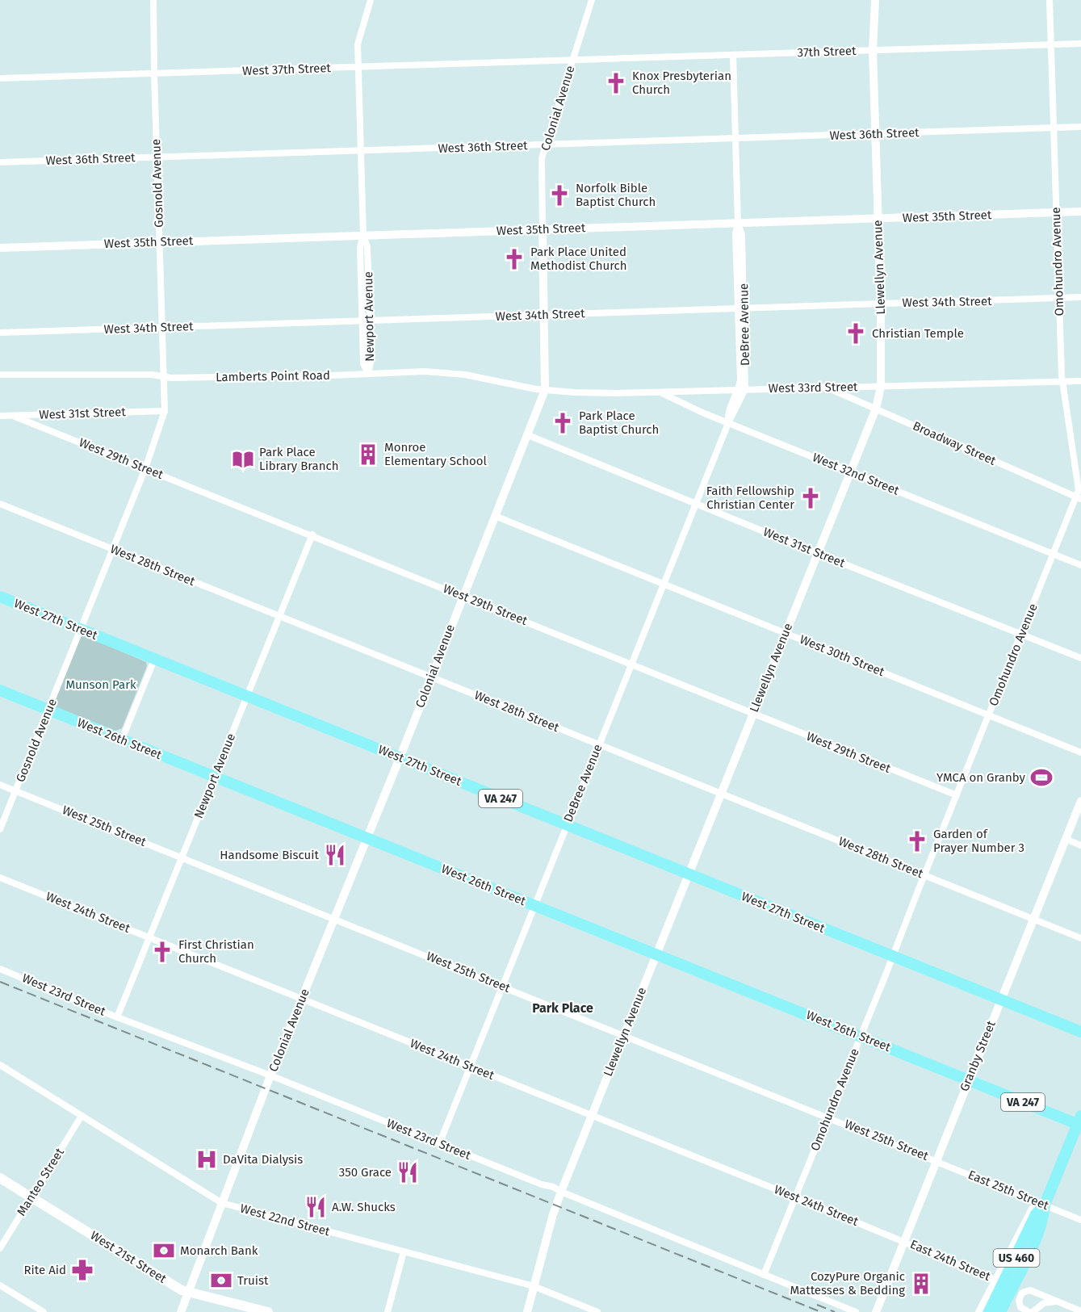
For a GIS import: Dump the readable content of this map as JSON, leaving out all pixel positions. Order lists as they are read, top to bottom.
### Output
{
  "streets": {
    "main road": [
      "West 27th Street",
      "West 26th Street",
      "VA 247",
      "West 21st Street",
      "US 460"
    ],
    "street": [
      "37th Street",
      "West 37th Street",
      "Colonial Avenue",
      "West 36th Street",
      "Gosnold Avenue",
      "West 35th Street",
      "Omohundro Avenue",
      "Llewellyn Avenue",
      "West 34th Street",
      "Newport Avenue",
      "DeBree Avenue",
      "Lamberts Point Road",
      "West 33rd Street",
      "West 31st Street",
      "Broadway Street",
      "West 29th Street",
      "West 32nd Street",
      "West 28th Street",
      "West 30th Street",
      "West 25th Street",
      "West 24th Street",
      "West 23rd Street",
      "Granby Street",
      "Manteo Street",
      "East 25th Street",
      "West 22nd Street",
      "East 24th Street"
    ]
  },
  "crossings": [
    ["37th Street", "West 37th Street"],
    ["37th Street", "Colonial Avenue"],
    ["37th Street", "Omohundro Avenue"],
    ["37th Street", "Llewellyn Avenue"],
    ["37th Street", "DeBree Avenue"],
    ["West 37th Street", "Colonial Avenue"],
    ["West 37th Street", "Gosnold Avenue"],
    ["West 37th Street", "Newport Avenue"],
    ["Colonial Avenue", "West 36th Street"],
    ["Colonial Avenue", "West 35th Street"],
    ["Colonial Avenue", "West 34th Street"],
    ["Colonial Avenue", "Lamberts Point Road"],
    ["Colonial Avenue", "West 33rd Street"],
    ["Colonial Avenue", "West 31st Street"],
    ["Colonial Avenue", "West 29th Street"],
    ["Colonial Avenue", "West 28th Street"],
    ["Colonial Avenue", "West 27th Street"],
    ["Colonial Avenue", "West 30th Street"],
    ["Colonial Avenue", "West 26th Street"],
    ["Colonial Avenue", "West 25th Street"],
    ["Colonial Avenue", "West 24th Street"],
    ["Colonial Avenue", "West 23rd Street"],
    ["Colonial Avenue", "West 22nd Street"],
    ["Colonial Avenue", "West 21st Street"],
    ["West 36th Street", "Gosnold Avenue"],
    ["West 36th Street", "Omohundro Avenue"],
    ["West 36th Street", "Llewellyn Avenue"],
    ["West 36th Street", "Newport Avenue"],
    ["West 36th Street", "DeBree Avenue"],
    ["Gosnold Avenue", "West 35th Street"],
    ["Gosnold Avenue", "West 34th Street"],
    ["Gosnold Avenue", "Lamberts Point Road"],
    ["Gosnold Avenue", "West 31st Street"],
    ["Gosnold Avenue", "West 29th Street"],
    ["Gosnold Avenue", "West 28th Street"],
    ["Gosnold Avenue", "West 27th Street"],
    ["Gosnold Avenue", "West 26th Street"],
    ["Gosnold Avenue", "West 25th Street"],
    ["West 35th Street", "Omohundro Avenue"],
    ["West 35th Street", "Llewellyn Avenue"],
    ["West 35th Street", "Newport Avenue"],
    ["West 35th Street", "DeBree Avenue"],
    ["Omohundro Avenue", "West 34th Street"],
    ["Omohundro Avenue", "West 33rd Street"],
    ["Omohundro Avenue", "West 31st Street"],
    ["Omohundro Avenue", "Broadway Street"],
    ["Omohundro Avenue", "West 29th Street"],
    ["Omohundro Avenue", "West 32nd Street"],
    ["Omohundro Avenue", "West 28th Street"],
    ["Omohundro Avenue", "West 27th Street"],
    ["Omohundro Avenue", "West 30th Street"],
    ["Omohundro Avenue", "West 26th Street"],
    ["Omohundro Avenue", "West 25th Street"],
    ["Omohundro Avenue", "West 24th Street"],
    ["Omohundro Avenue", "West 23rd Street"],
    ["Llewellyn Avenue", "West 34th Street"],
    ["Llewellyn Avenue", "West 33rd Street"],
    ["Llewellyn Avenue", "West 31st Street"],
    ["Llewellyn Avenue", "Broadway Street"],
    ["Llewellyn Avenue", "West 29th Street"],
    ["Llewellyn Avenue", "West 32nd Street"],
    ["Llewellyn Avenue", "West 28th Street"],
    ["Llewellyn Avenue", "West 27th Street"],
    ["Llewellyn Avenue", "West 30th Street"],
    ["Llewellyn Avenue", "West 26th Street"],
    ["Llewellyn Avenue", "West 25th Street"],
    ["Llewellyn Avenue", "West 24th Street"],
    ["Llewellyn Avenue", "West 23rd Street"],
    ["Llewellyn Avenue", "West 22nd Street"],
    ["West 34th Street", "Newport Avenue"],
    ["West 34th Street", "DeBree Avenue"],
    ["Newport Avenue", "Lamberts Point Road"],
    ["Newport Avenue", "West 29th Street"],
    ["Newport Avenue", "West 28th Street"],
    ["Newport Avenue", "West 27th Street"],
    ["Newport Avenue", "West 26th Street"],
    ["Newport Avenue", "West 25th Street"],
    ["Newport Avenue", "West 24th Street"],
    ["Newport Avenue", "West 23rd Street"],
    ["DeBree Avenue", "West 33rd Street"],
    ["DeBree Avenue", "West 31st Street"],
    ["DeBree Avenue", "West 29th Street"],
    ["DeBree Avenue", "West 32nd Street"],
    ["DeBree Avenue", "West 28th Street"],
    ["DeBree Avenue", "West 27th Street"],
    ["DeBree Avenue", "West 30th Street"],
    ["DeBree Avenue", "West 26th Street"],
    ["DeBree Avenue", "West 25th Street"],
    ["DeBree Avenue", "West 24th Street"],
    ["DeBree Avenue", "West 23rd Street"],
    ["Lamberts Point Road", "West 33rd Street"],
    ["West 33rd Street", "Broadway Street"],
    ["West 33rd Street", "West 32nd Street"],
    ["West 31st Street", "West 29th Street"],
    ["West 28th Street", "Granby Street"],
    ["West 27th Street", "VA 247"],
    ["West 27th Street", "Granby Street"],
    ["West 26th Street", "VA 247"],
    ["West 26th Street", "Granby Street"],
    ["VA 247", "Granby Street"],
    ["VA 247", "US 460"],
    ["West 25th Street", "Granby Street"],
    ["West 25th Street", "East 25th Street"],
    ["West 24th Street", "Granby Street"],
    ["West 24th Street", "East 24th Street"],
    ["Granby Street", "East 25th Street"],
    ["Granby Street", "East 24th Street"],
    ["Manteo Street", "West 22nd Street"],
    ["Manteo Street", "West 21st Street"],
    ["East 25th Street", "US 460"]
  ],
  "districts": ["Park Place"],
  "parks": ["Munson Park"],
  "places": {
    "church": [
      "Knox Presbyterian Church",
      "Norfolk Bible Baptist Church",
      "Park Place United Methodist Church",
      "Christian Temple",
      "Park Place Baptist Church",
      "Faith Fellowship Christian Center",
      "Garden of Prayer Number 3",
      "First Christian Church"
    ],
    "building": ["Monroe Elementary School", "CozyPure Organic Mattesses & Bedding"],
    "library": ["Park Place Library Branch"],
    "sports": ["YMCA on Granby"],
    "restaurant": ["Handsome Biscuit", "350 Grace", "A.W. Shucks"],
    "hospital": ["DaVita Dialysis"],
    "bank": ["Monarch Bank", "Truist"],
    "pharmacy": ["Rite Aid"]
  }
}
